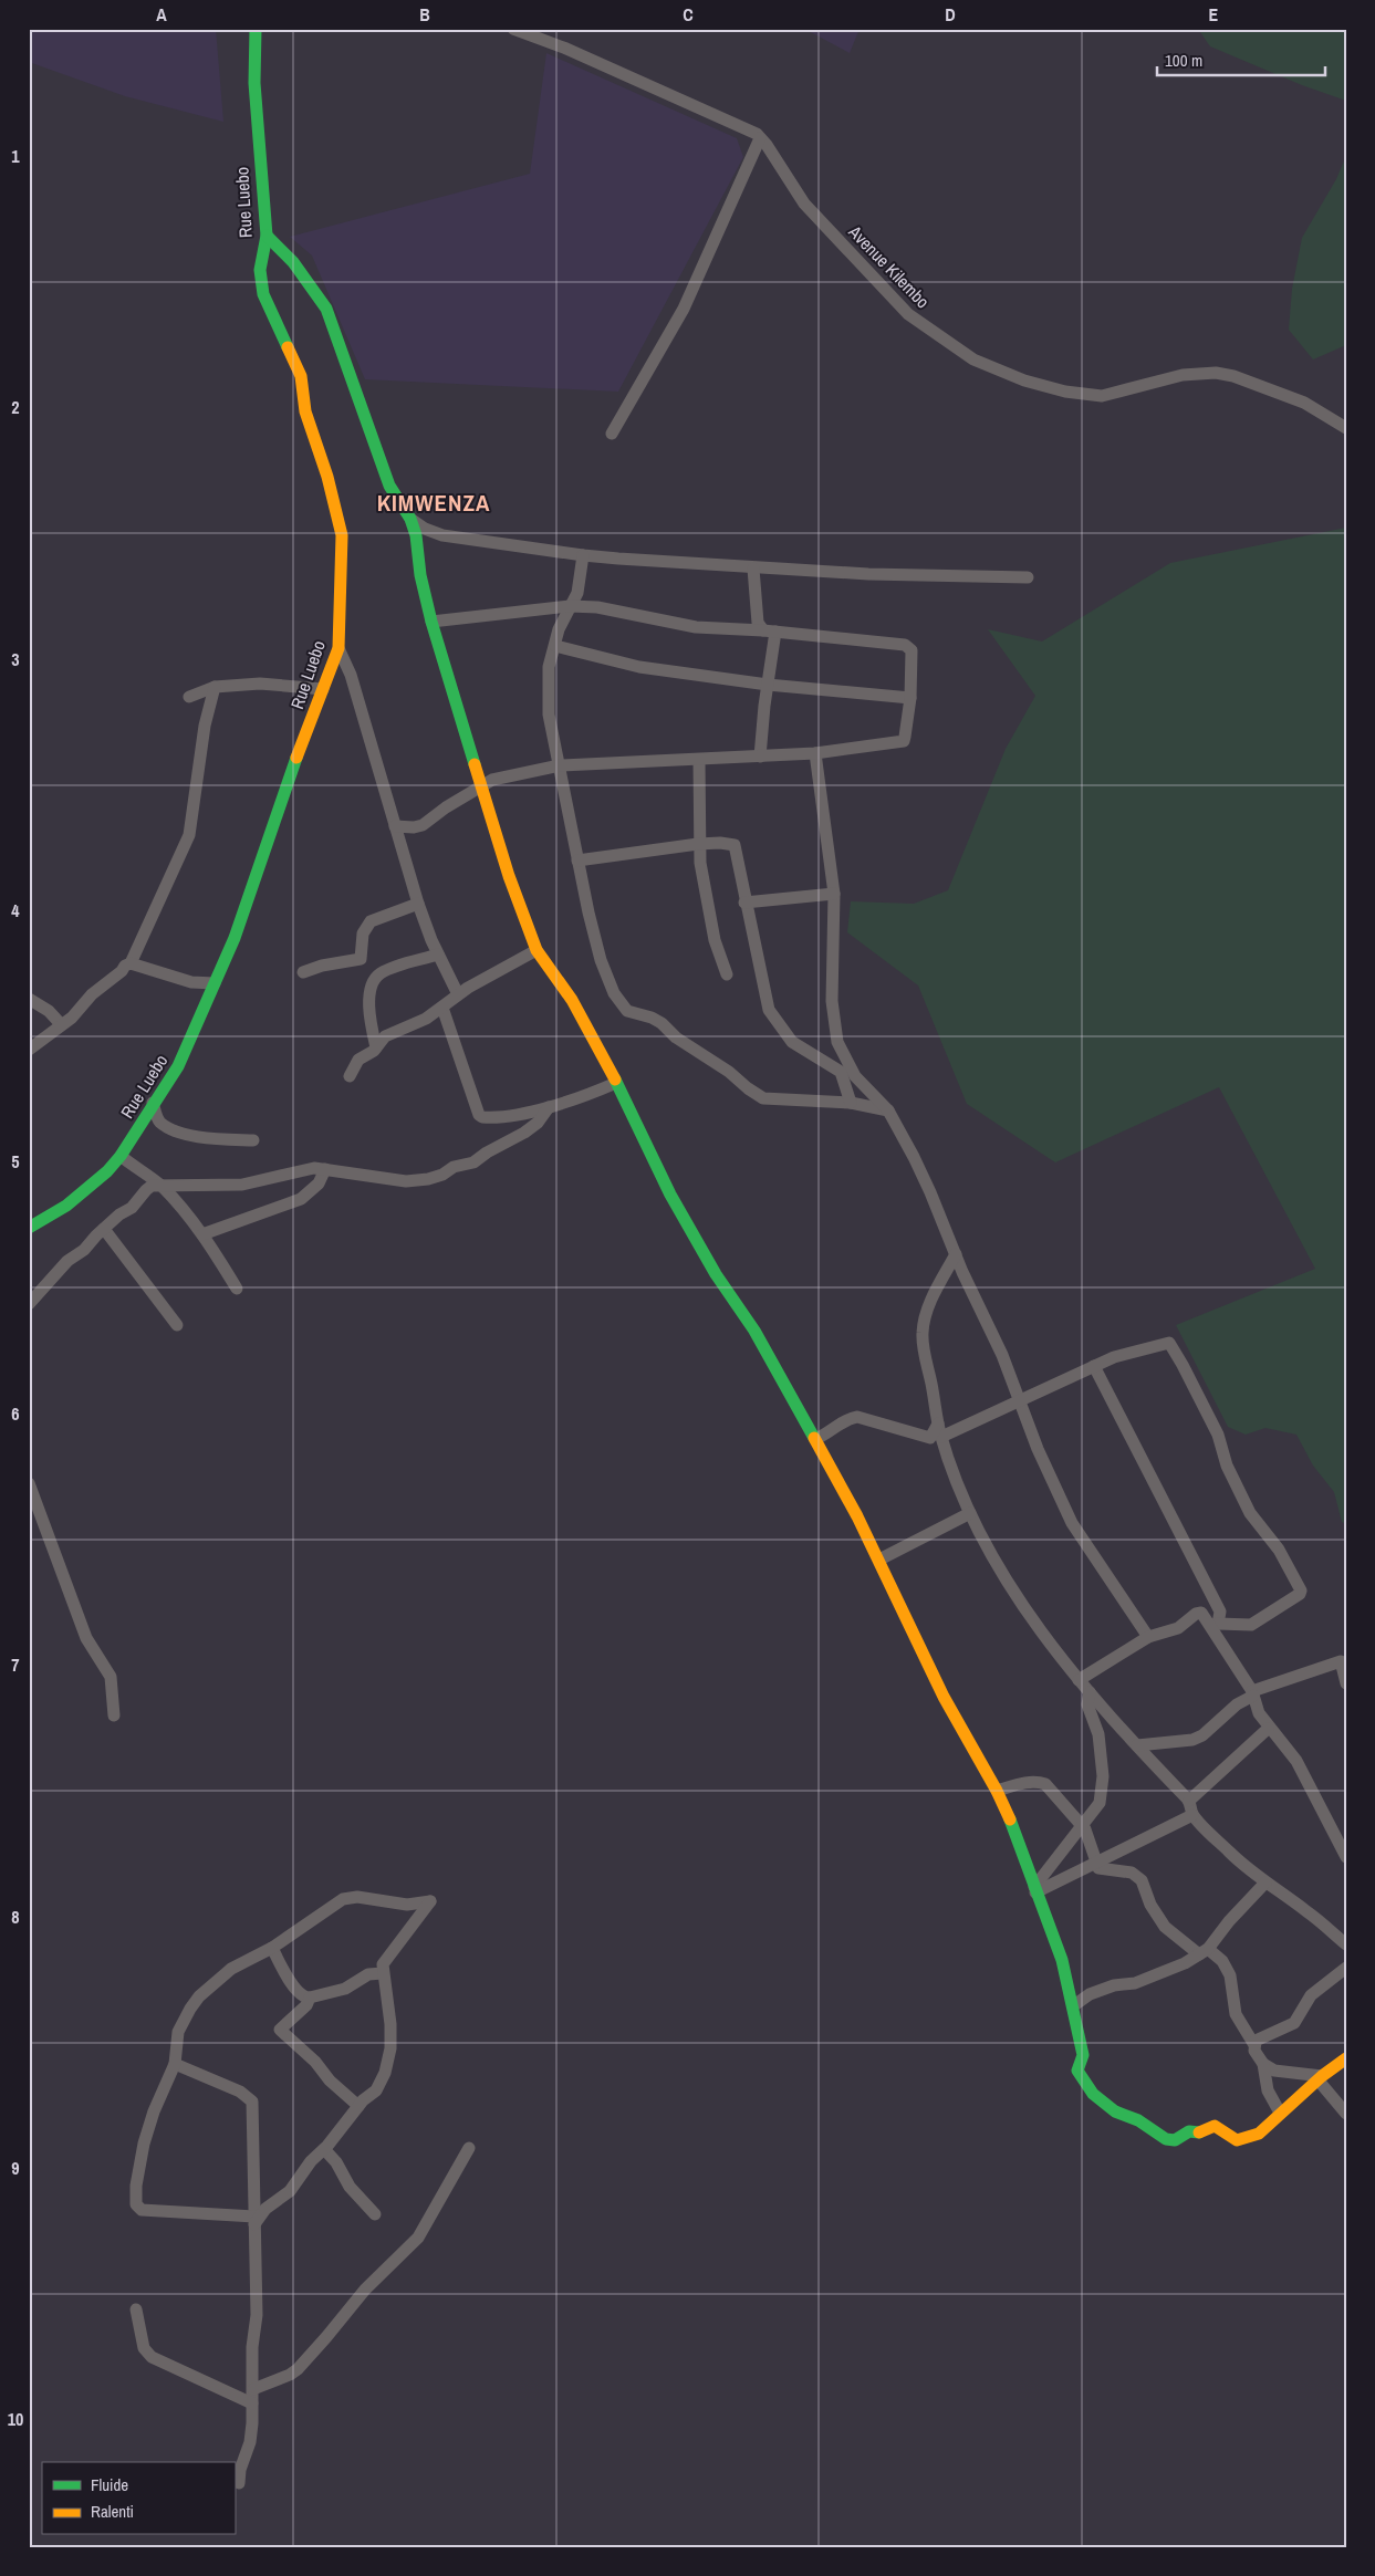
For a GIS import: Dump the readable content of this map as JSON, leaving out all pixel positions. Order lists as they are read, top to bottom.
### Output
{
  "streets": {
    "street": ["Rue Luebo", "Avenue Kilembo"]
  },
  "districts": ["KIMWENZA"],
  "legend": ["Fluide", "Ralenti"],
  "scale_bar": "100 m",
  "grid": {
    "columns": [
      "A",
      "B",
      "C",
      "D",
      "E"
    ],
    "rows": [
      "1",
      "2",
      "3",
      "4",
      "5",
      "6",
      "7",
      "8",
      "9",
      "10"
    ]
  }
}
